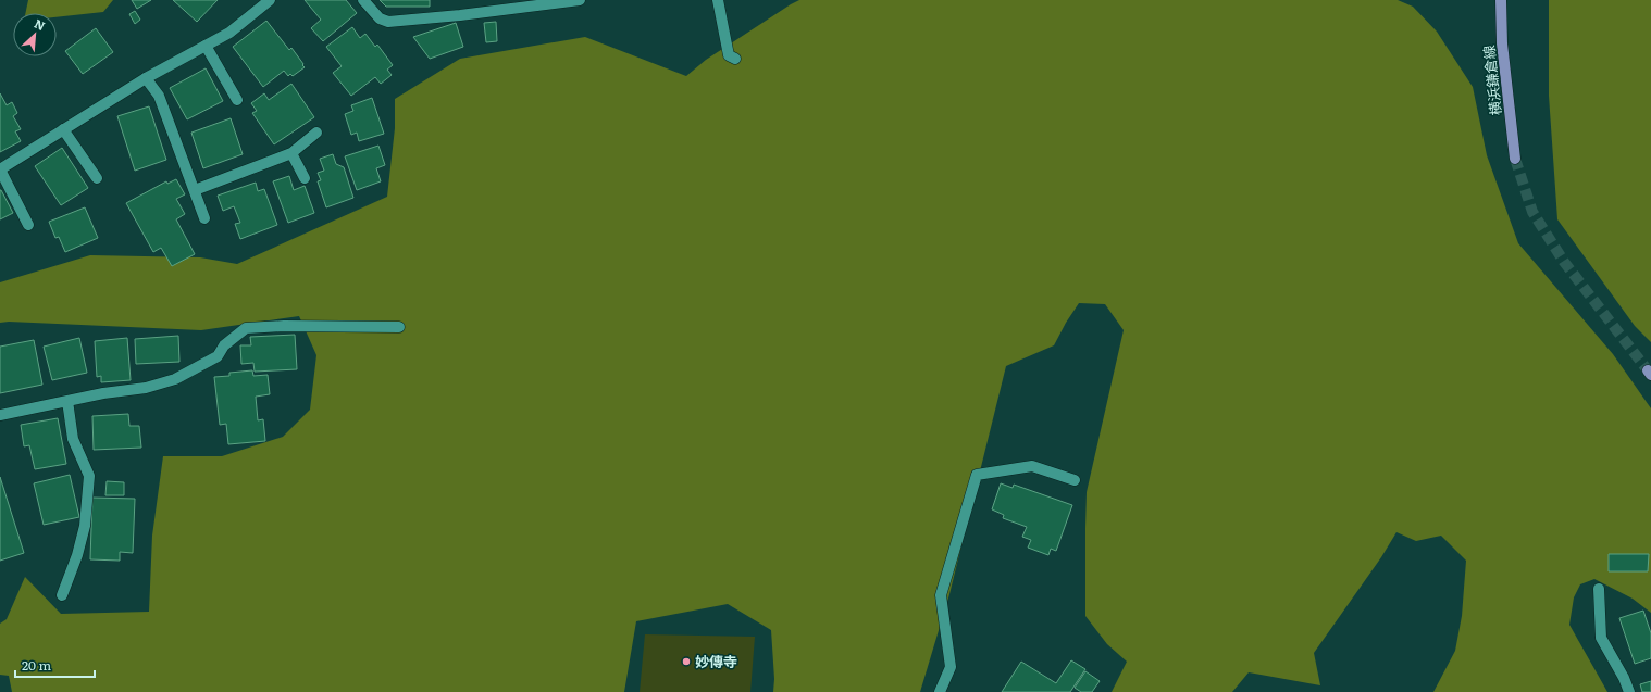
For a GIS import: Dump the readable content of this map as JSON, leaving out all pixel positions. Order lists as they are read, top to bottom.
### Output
{
  "streets": {
    "main road": ["横浜鎌倉線"]
  },
  "places": ["妙傳寺"],
  "scale_bar": "20 m",
  "north": "top right"
}
